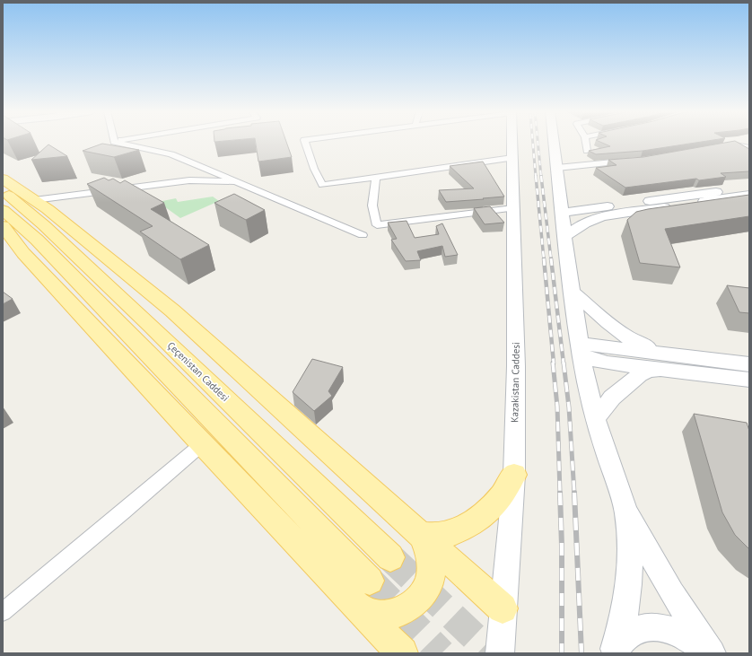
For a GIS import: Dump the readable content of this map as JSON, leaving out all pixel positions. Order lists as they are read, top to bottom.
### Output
{
  "streets": {
    "main road": ["Çeçenistan Caddesi", "Kazakistan Caddesi"]
  }
}
